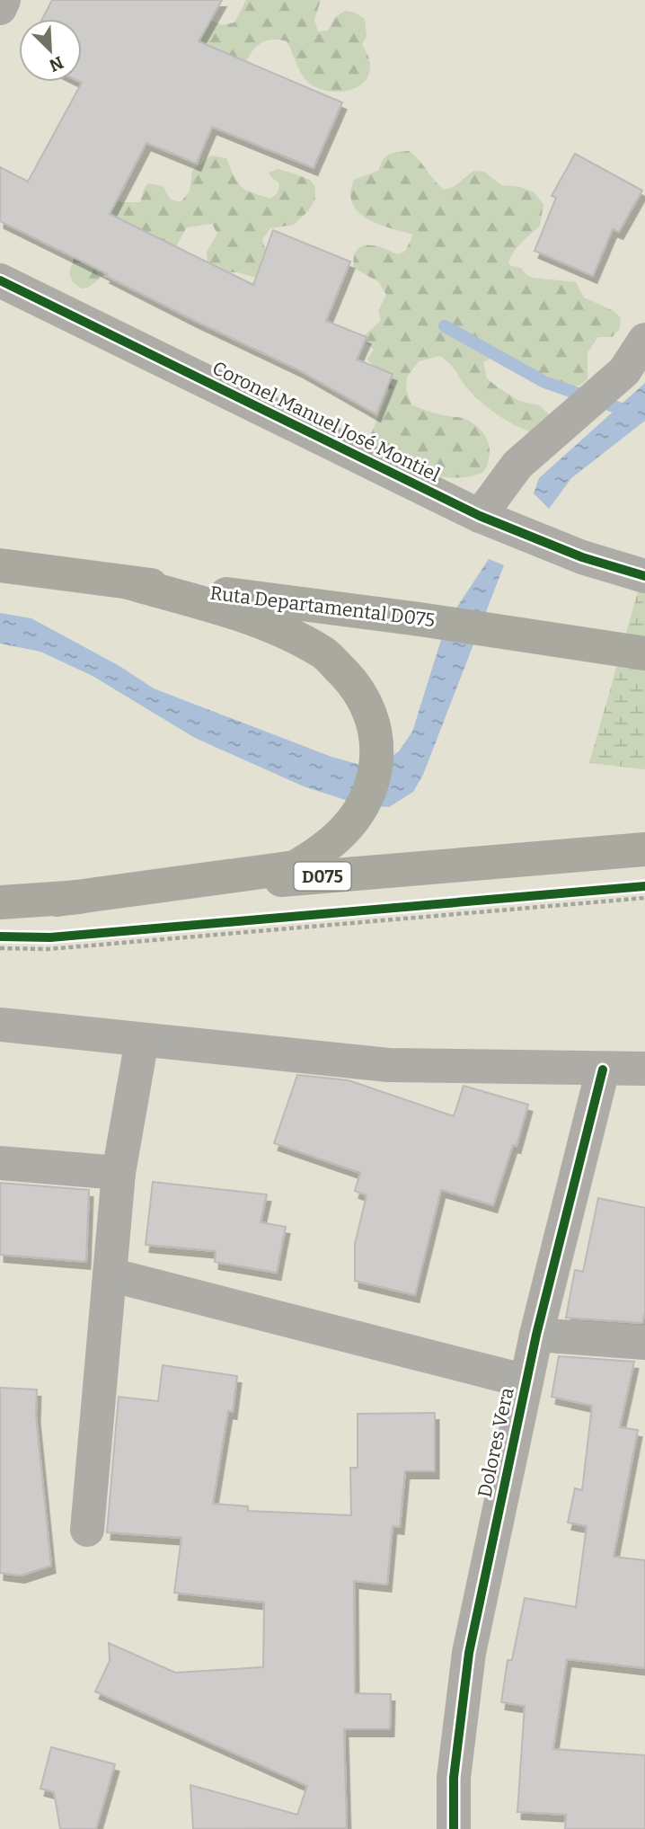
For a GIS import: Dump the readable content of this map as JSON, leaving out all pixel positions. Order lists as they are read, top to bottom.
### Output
{
  "streets": {
    "highway": ["Ruta Departamental D075", "D075"],
    "street": ["Coronel Manuel José Montiel", "Dolores Vera"]
  },
  "north": "bottom right"
}
